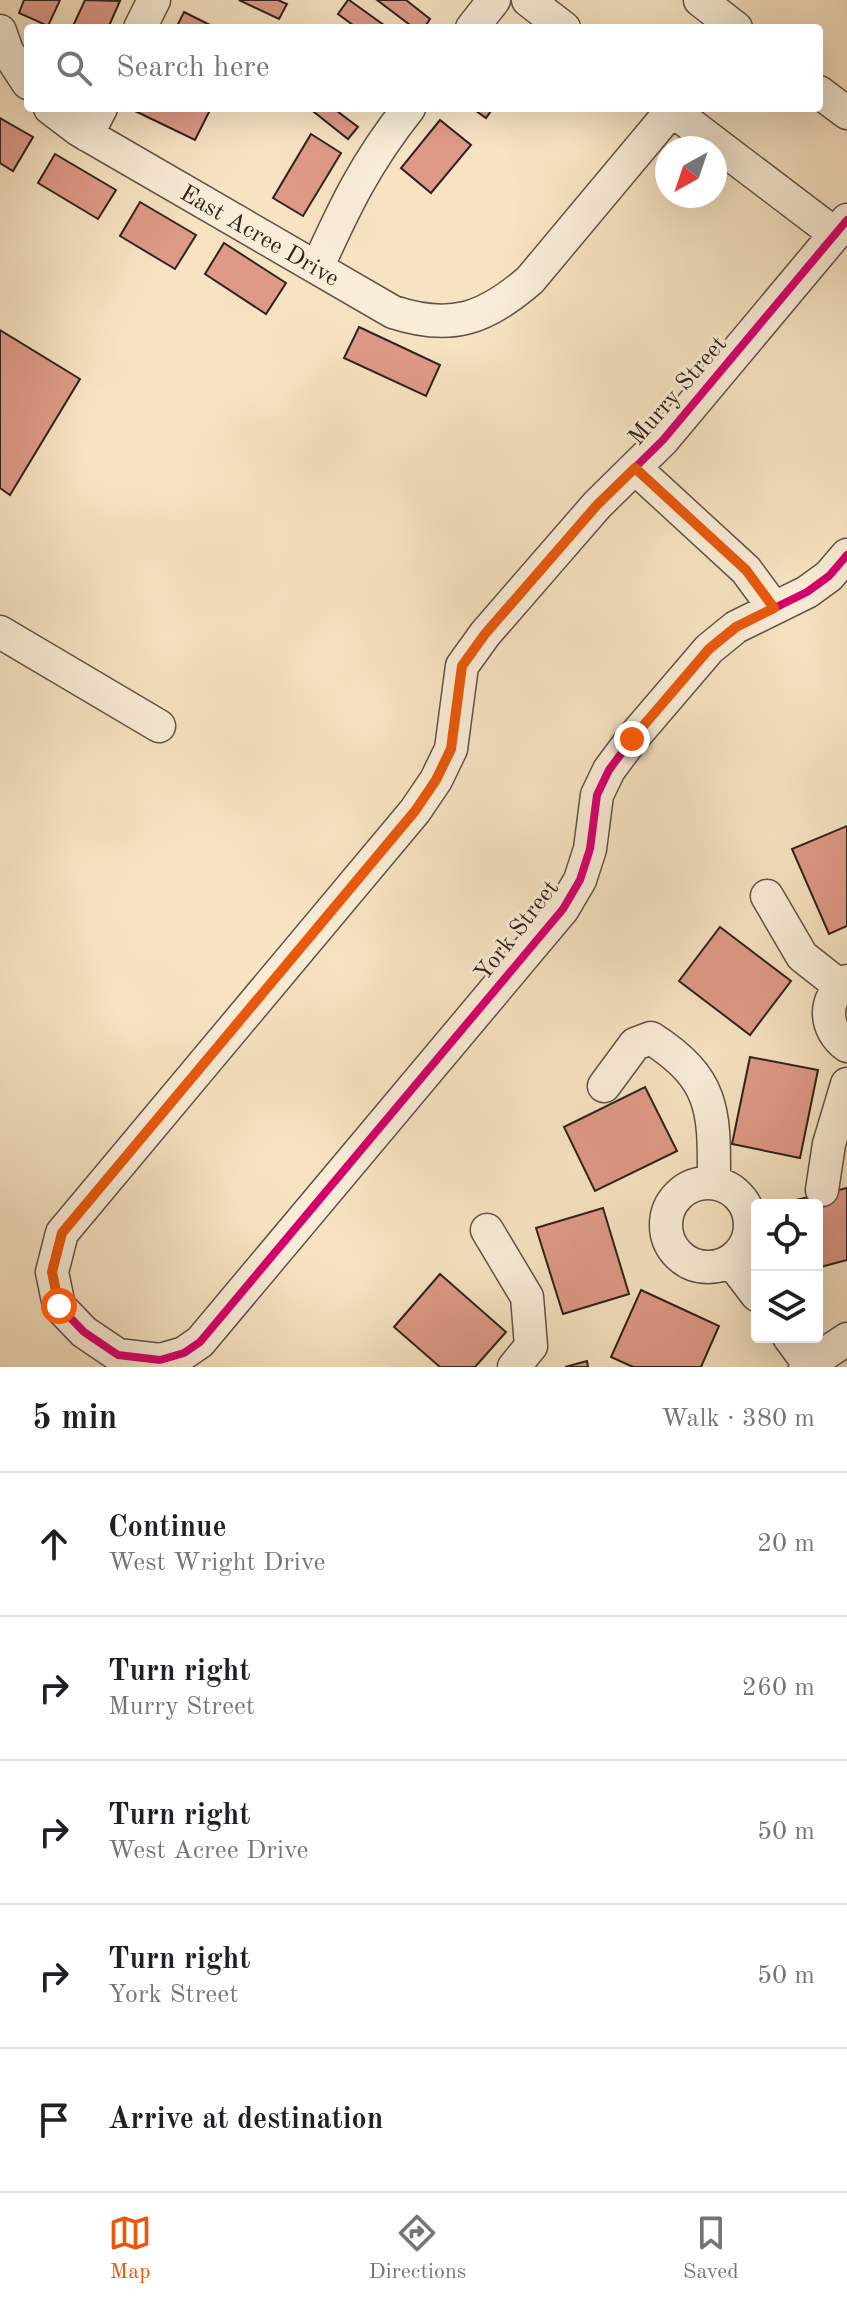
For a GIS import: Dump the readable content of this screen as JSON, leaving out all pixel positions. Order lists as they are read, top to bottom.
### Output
{
  "streets": {
    "street": ["East Acree Drive", "Murry Street", "York Street"]
  },
  "crossings": [
    ["Murry Street", "York Street"]
  ],
  "north": "bottom left",
  "page": {
    "search": "Search here",
    "heading": ["5 min", "Walk · 380 m"],
    "list": [
      ["Continue", "West Wright Drive", "20 m"],
      ["Turn right", "Murry Street", "260 m"],
      ["Turn right", "West Acree Drive", "50 m"],
      ["Turn right", "York Street", "50 m"],
      "Arrive at destination"
    ],
    "nav": ["Map", "Directions", "Saved"]
  }
}
